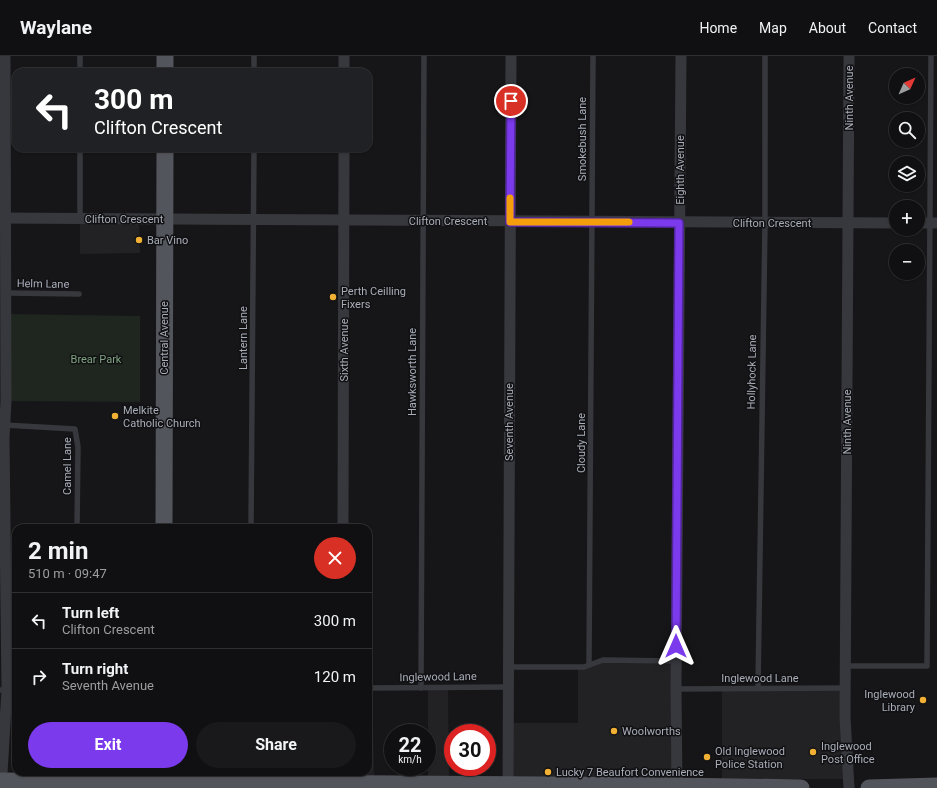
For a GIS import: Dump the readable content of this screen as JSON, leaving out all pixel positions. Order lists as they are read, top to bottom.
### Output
{
  "streets": {
    "main road": ["Central Avenue"],
    "street": [
      "Ninth Avenue",
      "Eighth Avenue",
      "Clifton Crescent",
      "Sixth Avenue",
      "Seventh Avenue"
    ],
    "lane": [
      "Smokebush Lane",
      "Helm Lane",
      "Lantern Lane",
      "Hawksworth Lane",
      "Hollyhock Lane",
      "Cloudy Lane",
      "Camel Lane",
      "Inglewood Lane"
    ]
  },
  "crossings": [
    ["Ninth Avenue", "Clifton Crescent"],
    ["Ninth Avenue", "Inglewood Lane"],
    ["Smokebush Lane", "Clifton Crescent"],
    ["Smokebush Lane", "Cloudy Lane"],
    ["Eighth Avenue", "Clifton Crescent"],
    ["Eighth Avenue", "Inglewood Lane"],
    ["Clifton Crescent", "Central Avenue"],
    ["Clifton Crescent", "Lantern Lane"],
    ["Clifton Crescent", "Sixth Avenue"],
    ["Clifton Crescent", "Hawksworth Lane"],
    ["Clifton Crescent", "Hollyhock Lane"],
    ["Clifton Crescent", "Seventh Avenue"],
    ["Clifton Crescent", "Cloudy Lane"],
    ["Hawksworth Lane", "Inglewood Lane"],
    ["Hollyhock Lane", "Inglewood Lane"],
    ["Seventh Avenue", "Inglewood Lane"]
  ],
  "parks": ["Brear Park"],
  "places": [
    "Bar Vino",
    "Perth Ceilling Fixers",
    "Melkite Catholic Church",
    "Inglewood Library",
    "Woolworths",
    "Inglewood Post Office",
    "Old Inglewood Police Station",
    "Lucky 7 Beaufort Convenience"
  ],
  "north": "top right",
  "page": {
    "header": "Waylane",
    "nav": [
      "Home",
      "Map",
      "About",
      "Contact"
    ],
    "map_buttons": ["+", "−"],
    "turn": ["300 m", "Clifton Crescent"],
    "heading": ["2 min", "510 m · 09:47"],
    "list": [
      {
        "name": "Turn left",
        "note": "Clifton Crescent",
        "value": "300 m"
      },
      {
        "name": "Turn right",
        "note": "Seventh Avenue",
        "value": "120 m"
      }
    ],
    "buttons": ["Exit", "Share"],
    "speed": "22 km/h",
    "limit": "30"
  }
}
